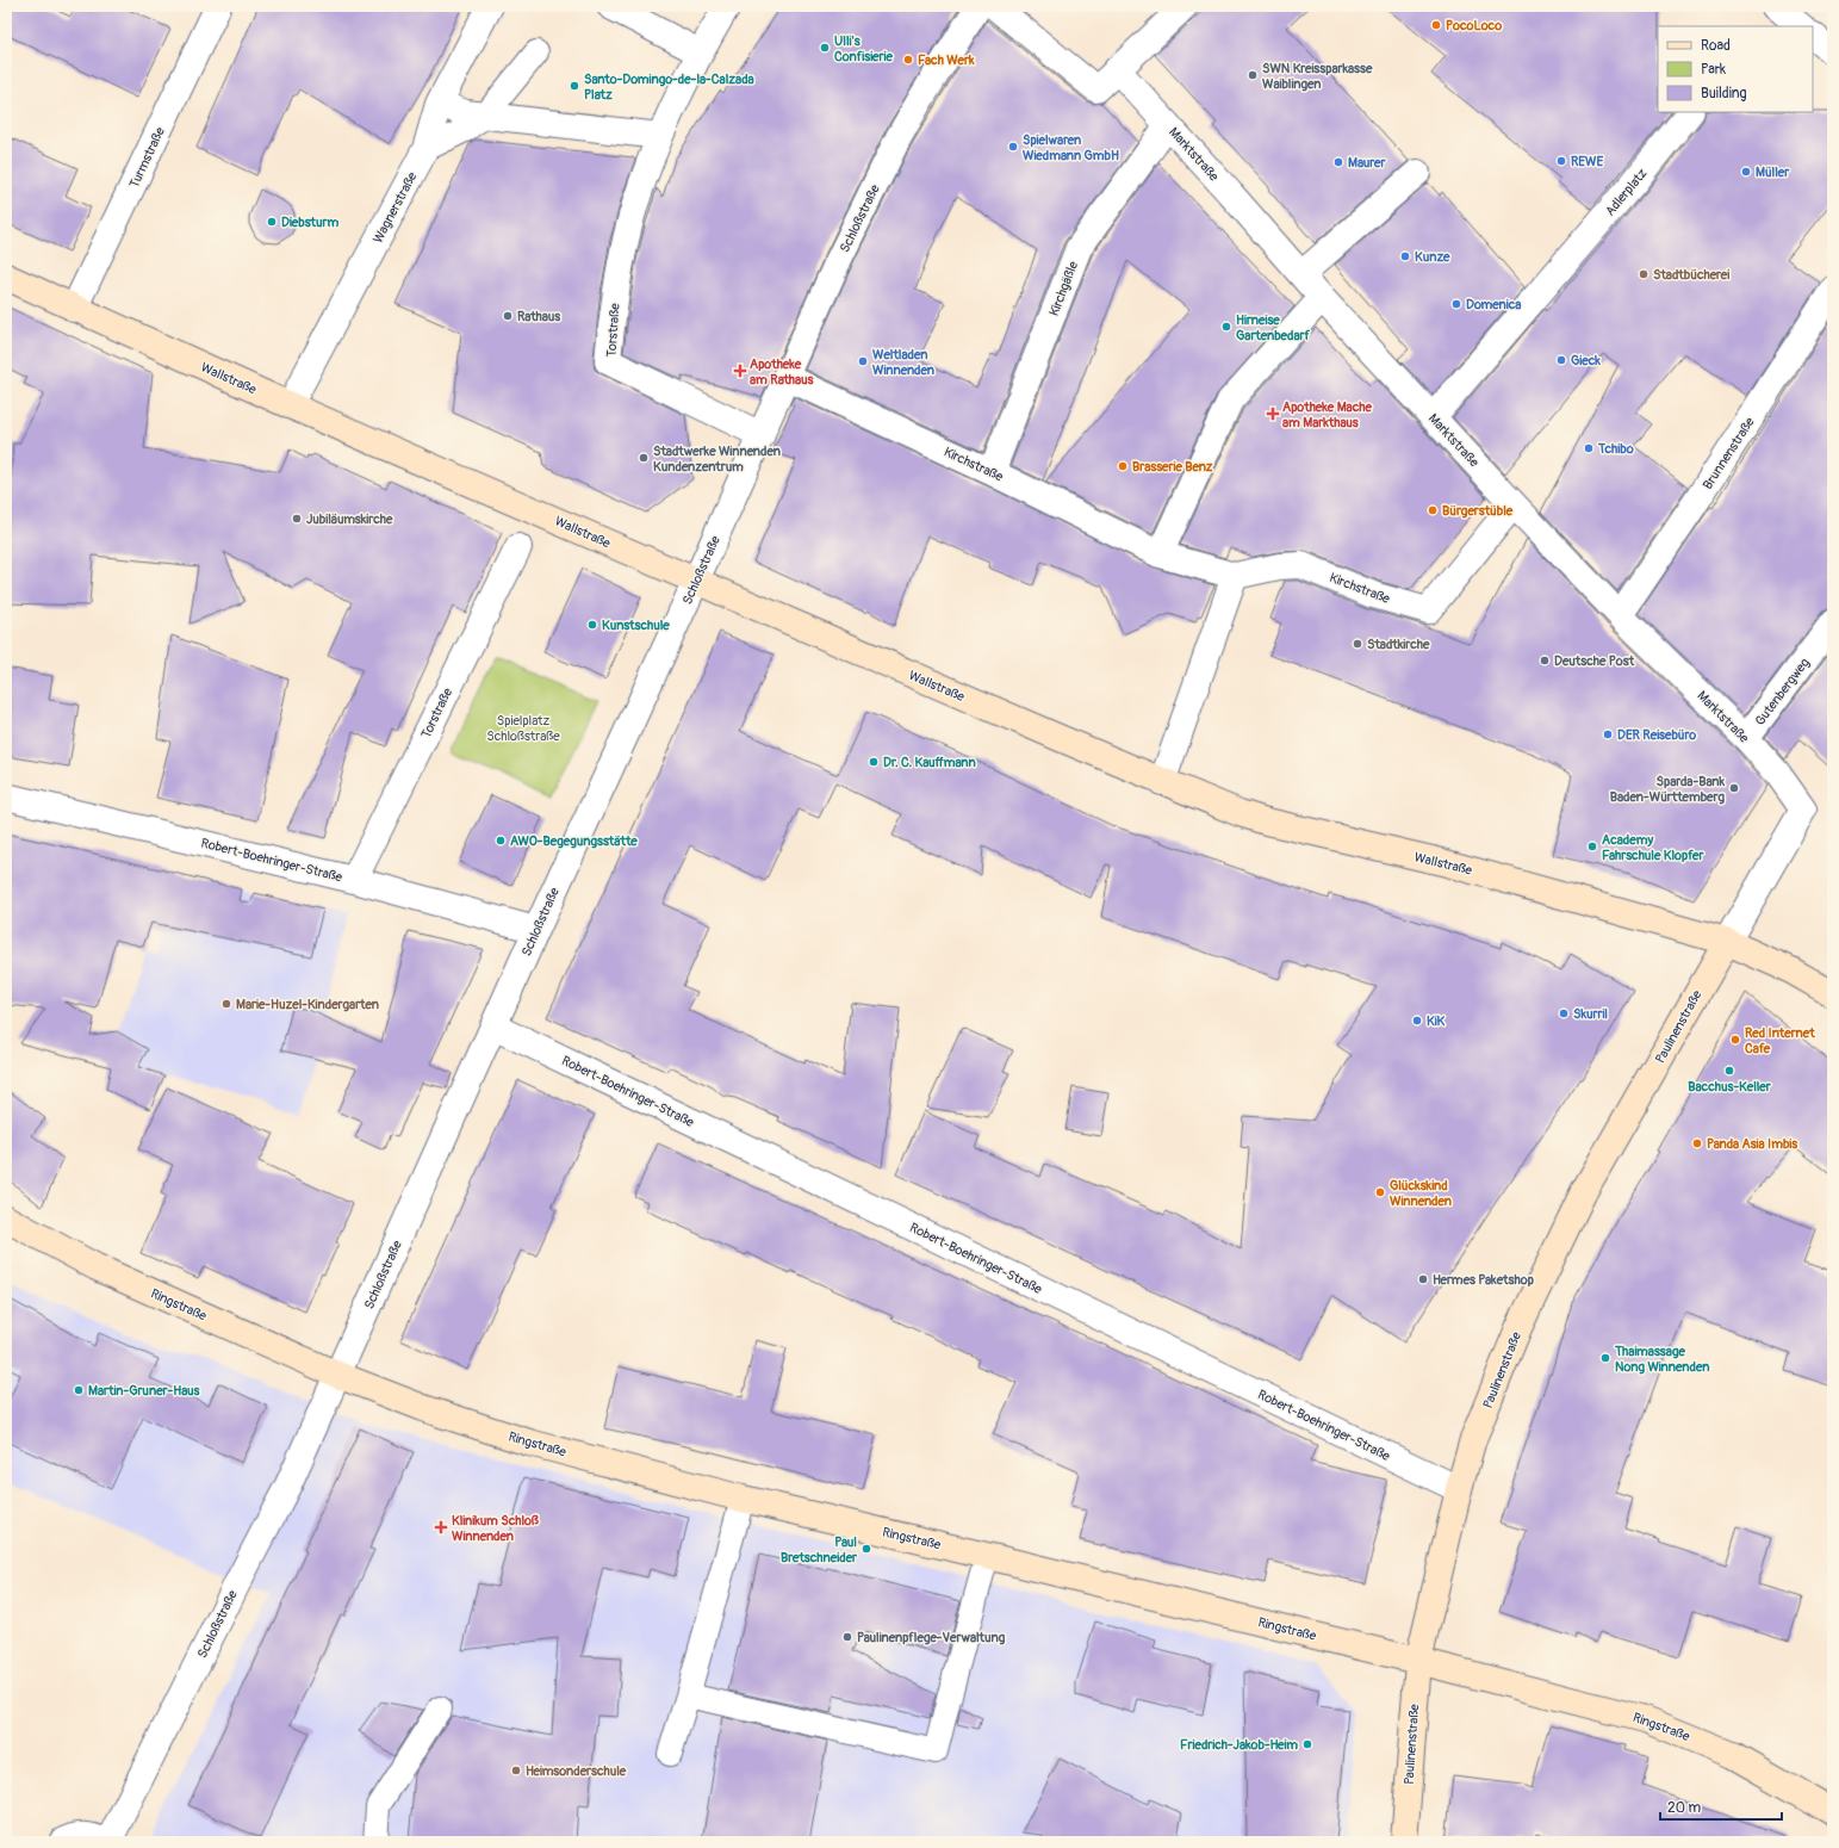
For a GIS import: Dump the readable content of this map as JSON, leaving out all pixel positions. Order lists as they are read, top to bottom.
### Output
{
  "streets": {
    "street": [
      "Marktstraße",
      "Turmstraße",
      "Adlerplatz",
      "Wagnerstraße",
      "Schloßstraße",
      "Kirchgäßle",
      "Torstraße",
      "Wallstraße",
      "Brunnenstraße",
      "Kirchstraße",
      "Gutenbergweg",
      "Robert-Boehringer-Straße",
      "Paulinenstraße",
      "Ringstraße"
    ]
  },
  "crossings": [
    ["Marktstraße", "Adlerplatz"],
    ["Marktstraße", "Kirchgäßle"],
    ["Marktstraße", "Wallstraße"],
    ["Marktstraße", "Brunnenstraße"],
    ["Marktstraße", "Kirchstraße"],
    ["Marktstraße", "Gutenbergweg"],
    ["Marktstraße", "Paulinenstraße"],
    ["Turmstraße", "Wallstraße"],
    ["Wagnerstraße", "Wallstraße"],
    ["Schloßstraße", "Torstraße"],
    ["Schloßstraße", "Wallstraße"],
    ["Schloßstraße", "Kirchstraße"],
    ["Schloßstraße", "Robert-Boehringer-Straße"],
    ["Schloßstraße", "Ringstraße"],
    ["Kirchgäßle", "Kirchstraße"],
    ["Torstraße", "Robert-Boehringer-Straße"],
    ["Wallstraße", "Paulinenstraße"],
    ["Robert-Boehringer-Straße", "Paulinenstraße"],
    ["Paulinenstraße", "Ringstraße"]
  ],
  "parks": ["Spielplatz Schloßstraße"],
  "places": {
    "other": [
      "PocoLoco",
      "Ulli's Confisierie",
      "Fach Werk",
      "SWN Kreissparkasse Waiblingen",
      "Santo-Domingo-de-la-Calzada Platz",
      "Spielwaren Wiedmann GmbH",
      "REWE",
      "Maurer",
      "Müller",
      "Diebsturm",
      "Kunze",
      "Stadtbücherei",
      "Domenica",
      "Rathaus",
      "Hirneise Gartenbedarf",
      "Gieck",
      "Weltladen Winnenden",
      "Tchibo",
      "Stadtwerke Winnenden Kundenzentrum",
      "Brasserie Benz",
      "Bürgerstüble",
      "Jubiläumskirche",
      "Kunstschule",
      "Stadtkirche",
      "Deutsche Post",
      "DER Reisebüro",
      "Dr. C. Kauffmann",
      "Sparda-Bank Baden-Württemberg",
      "AWO-Begegungsstätte",
      "Academy Fahrschule Klopfer",
      "Marie-Huzel-Kindergarten",
      "Skurril",
      "KiK",
      "Red Internet Cafe",
      "Bacchus-Keller",
      "Panda Asia Imbis",
      "Glückskind Winnenden",
      "Hermes Paketshop",
      "Thaimassage Nong Winnenden",
      "Martin-Gruner-Haus",
      "Paul Bretschneider",
      "Paulinenpflege-Verwaltung",
      "Friedrich-Jakob-Heim",
      "Heimsonderschule"
    ],
    "health": ["Apotheke am Rathaus", "Apotheke Mache am Markthaus", "Klinikum Schloß Winnenden"]
  },
  "legend": ["Road", "Park", "Building"],
  "scale_bar": "20 m"
}
